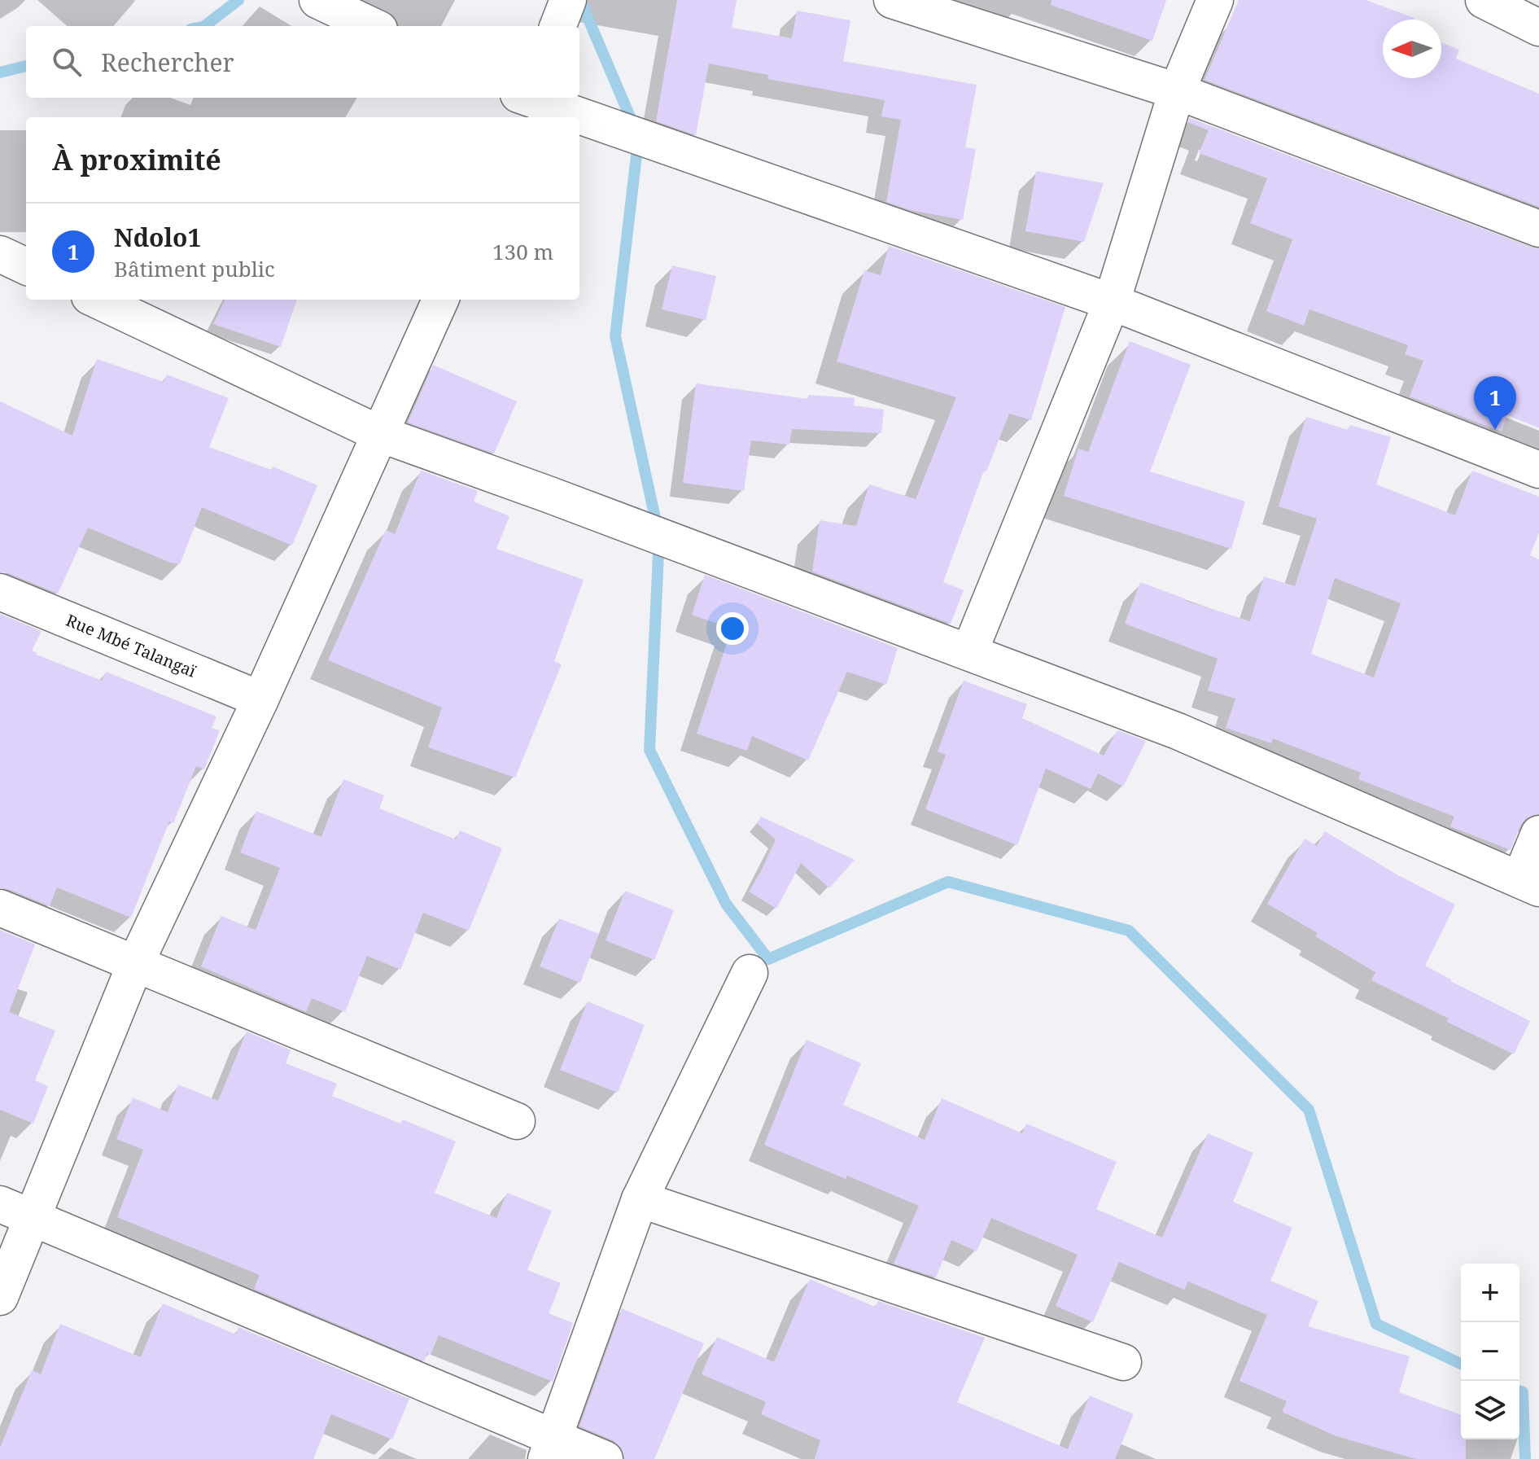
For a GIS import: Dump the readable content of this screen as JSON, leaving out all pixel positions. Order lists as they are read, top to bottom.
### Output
{
  "streets": {
    "street": ["Rue Mbé Talangaï"]
  },
  "north": "left",
  "page": {
    "search": "Rechercher",
    "heading": "À proximité",
    "list": [
      {
        "mark": "1",
        "name": "Ndolo1",
        "note": "Bâtiment public",
        "value": "130 m"
      }
    ],
    "pins": "1",
    "map_buttons": ["+", "−"]
  }
}
